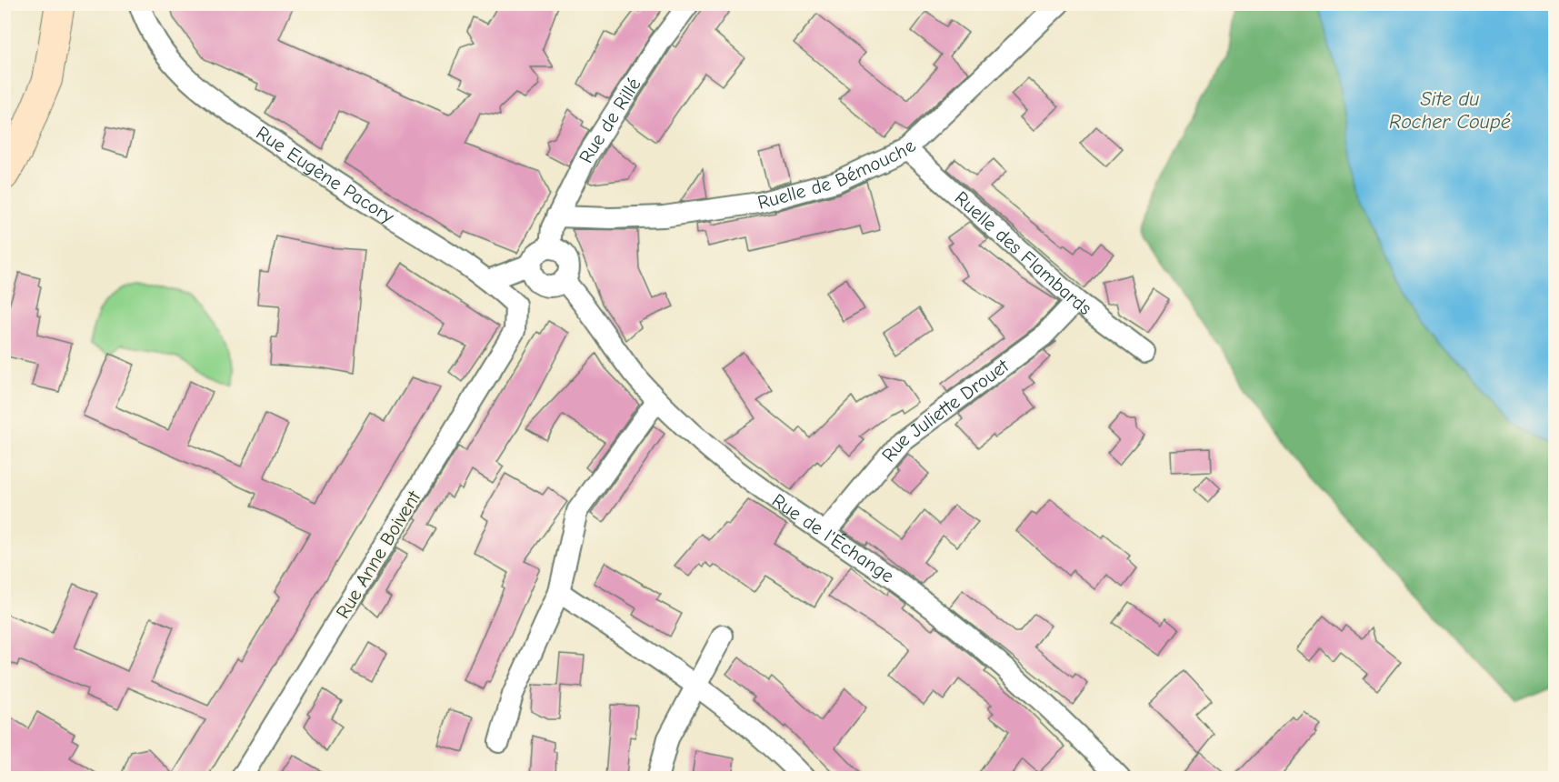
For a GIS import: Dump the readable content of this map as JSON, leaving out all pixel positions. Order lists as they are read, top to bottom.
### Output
{
  "streets": {
    "street": [
      "Rue de Rillé",
      "Ruelle de Bémouche",
      "Rue Eugène Pacory",
      "Ruelle des Flambards",
      "Rue Juliette Drouet",
      "Rue de l'Échange",
      "Rue Anne Boivent"
    ]
  },
  "crossings": [
    ["Rue de Rillé", "Ruelle de Bémouche"],
    ["Rue de Rillé", "Rue de l'Échange"],
    ["Ruelle de Bémouche", "Ruelle des Flambards"],
    ["Rue Eugène Pacory", "Rue Anne Boivent"],
    ["Ruelle des Flambards", "Rue Juliette Drouet"],
    ["Rue Juliette Drouet", "Rue de l'Échange"]
  ],
  "water": ["Site du Rocher Coupé"]
}
